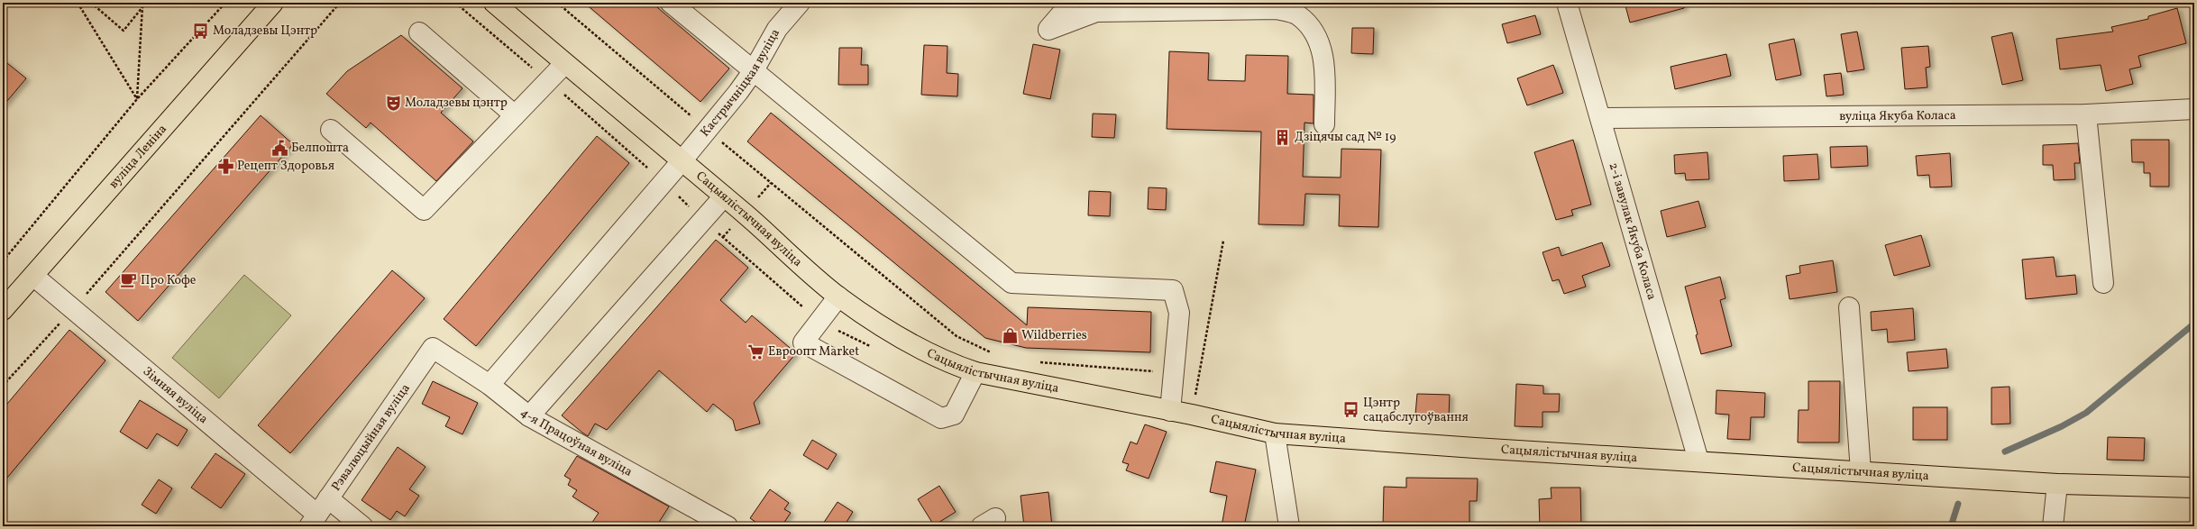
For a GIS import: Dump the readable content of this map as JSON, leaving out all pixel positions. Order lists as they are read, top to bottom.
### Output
{
  "streets": {
    "main road": ["вуліца Леніна", "Сацыялістычная вуліца"],
    "street": [
      "Кастрычніцкая вуліца",
      "вуліца Якуба Коласа",
      "2-і завулак Якуба Коласа",
      "Зімняя вуліца",
      "Рэвалюцыйная вуліца",
      "4-я Працоўная вуліца"
    ]
  },
  "crossings": [
    ["Кастрычніцкая вуліца", "Сацыялістычная вуліца"],
    ["Кастрычніцкая вуліца", "4-я Працоўная вуліца"],
    ["вуліца Якуба Коласа", "2-і завулак Якуба Коласа"],
    ["вуліца Леніна", "Зімняя вуліца"],
    ["Сацыялістычная вуліца", "2-і завулак Якуба Коласа"],
    ["Зімняя вуліца", "Рэвалюцыйная вуліца"],
    ["Рэвалюцыйная вуліца", "4-я Працоўная вуліца"]
  ],
  "places": {
    "bus stop": ["Моладзевы Цэнтр", "Цэнтр сацабслугоўвання"],
    "theatre": ["Моладзевы цэнтр"],
    "building": ["Дзіцячы сад № 19"],
    "public building": ["Белпошта"],
    "pharmacy": ["Рецепт Здоровья"],
    "cafe": ["Про Кофе"],
    "shop": ["Wildberries"],
    "supermarket": ["Евроопт Market"]
  }
}
